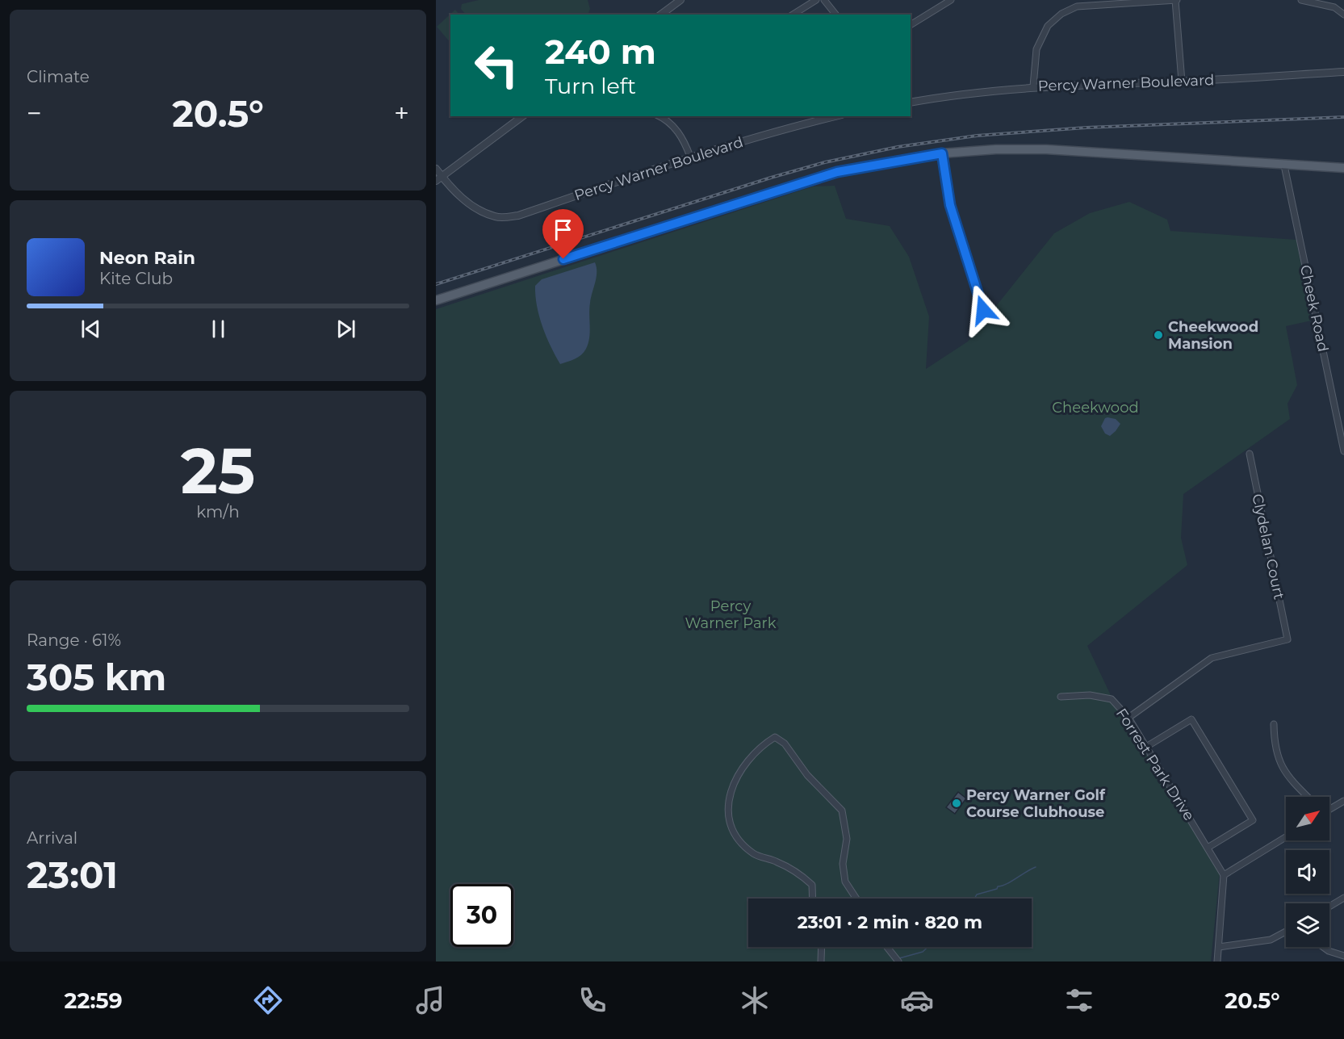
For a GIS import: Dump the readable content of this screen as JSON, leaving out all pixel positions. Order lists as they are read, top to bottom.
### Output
{
  "streets": {
    "street": [
      "Percy Warner Boulevard",
      "Cheek Road",
      "Clydelan Court",
      "Forrest Park Drive"
    ]
  },
  "crossings": [
    ["Clydelan Court", "Forrest Park Drive"]
  ],
  "parks": ["Cheekwood", "Percy Warner Park"],
  "places": ["Cheekwood Mansion", "Percy Warner Golf Course Clubhouse"],
  "north": "top right",
  "page": {
    "tile": [
      "Climate",
      ["25", "km/h"],
      ["Range · 61%", "305 km"],
      ["Arrival", "23:01"]
    ],
    "turn": ["240 m", "Turn left"],
    "heat": ["−", "20.5°", "+"],
    "song": ["Neon Rain", "Kite Club"],
    "limit": "30",
    "trip": "23:01 · 2 min · 820 m",
    "tabs": ["22:59", "20.5°"]
  }
}
